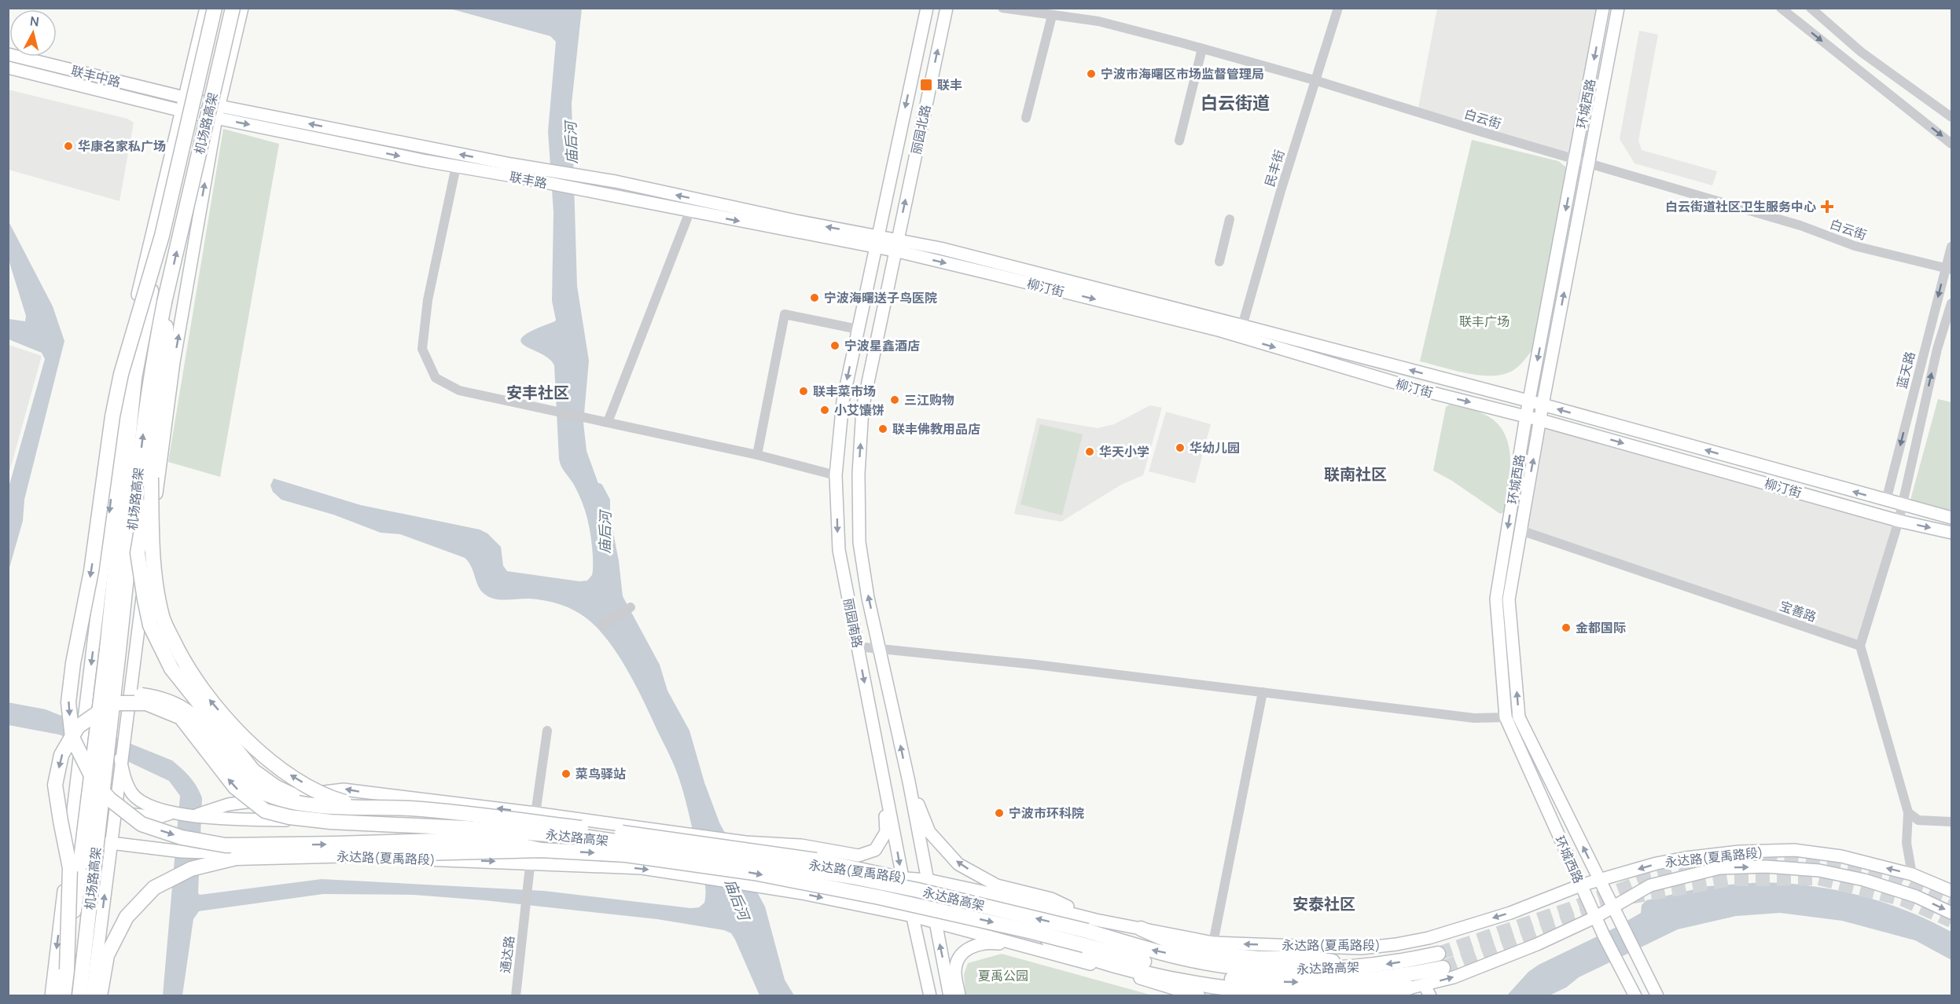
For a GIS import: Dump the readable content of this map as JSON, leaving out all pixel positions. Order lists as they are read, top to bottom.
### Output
{
  "streets": {
    "highway": ["机场路高架", "永达路高架"],
    "main road": [
      "联丰中路",
      "环城西路",
      "丽园北路",
      "联丰路",
      "柳汀街",
      "丽园南路",
      "永达路(夏禹路段)"
    ],
    "street": [
      "白云街",
      "民丰街",
      "蓝天路",
      "宝善路",
      "通达路"
    ]
  },
  "crossings": [
    ["联丰中路", "联丰路"],
    ["环城西路", "白云街"],
    ["环城西路", "柳汀街"],
    ["环城西路", "宝善路"],
    ["环城西路", "永达路(夏禹路段)"],
    ["白云街", "民丰街"],
    ["白云街", "蓝天路"],
    ["丽园北路", "联丰路"],
    ["丽园北路", "柳汀街"],
    ["丽园北路", "丽园南路"],
    ["民丰街", "柳汀街"],
    ["联丰路", "柳汀街"],
    ["联丰路", "丽园南路"],
    ["柳汀街", "蓝天路"],
    ["柳汀街", "丽园南路"],
    ["蓝天路", "宝善路"],
    ["丽园南路", "永达路(夏禹路段)"],
    ["永达路高架", "永达路(夏禹路段)"],
    ["永达路(夏禹路段)", "通达路"]
  ],
  "districts": [
    "白云街道",
    "安丰社区",
    "联南社区",
    "安泰社区"
  ],
  "water": ["庙后河"],
  "parks": ["联丰广场", "夏禹公园"],
  "places": {
    "other": [
      "宁波市海曙区市场监督管理局",
      "华康名家私广场",
      "宁波海曙送子鸟医院",
      "宁波星鑫酒店",
      "联丰菜市场",
      "三江购物",
      "小艾馕饼",
      "联丰佛教用品店",
      "华幼儿园",
      "华天小学",
      "金都国际",
      "菜鸟驿站",
      "宁波市环科院"
    ],
    "transit": ["联丰"],
    "health": ["白云街道社区卫生服务中心"]
  },
  "north": "top"
}
